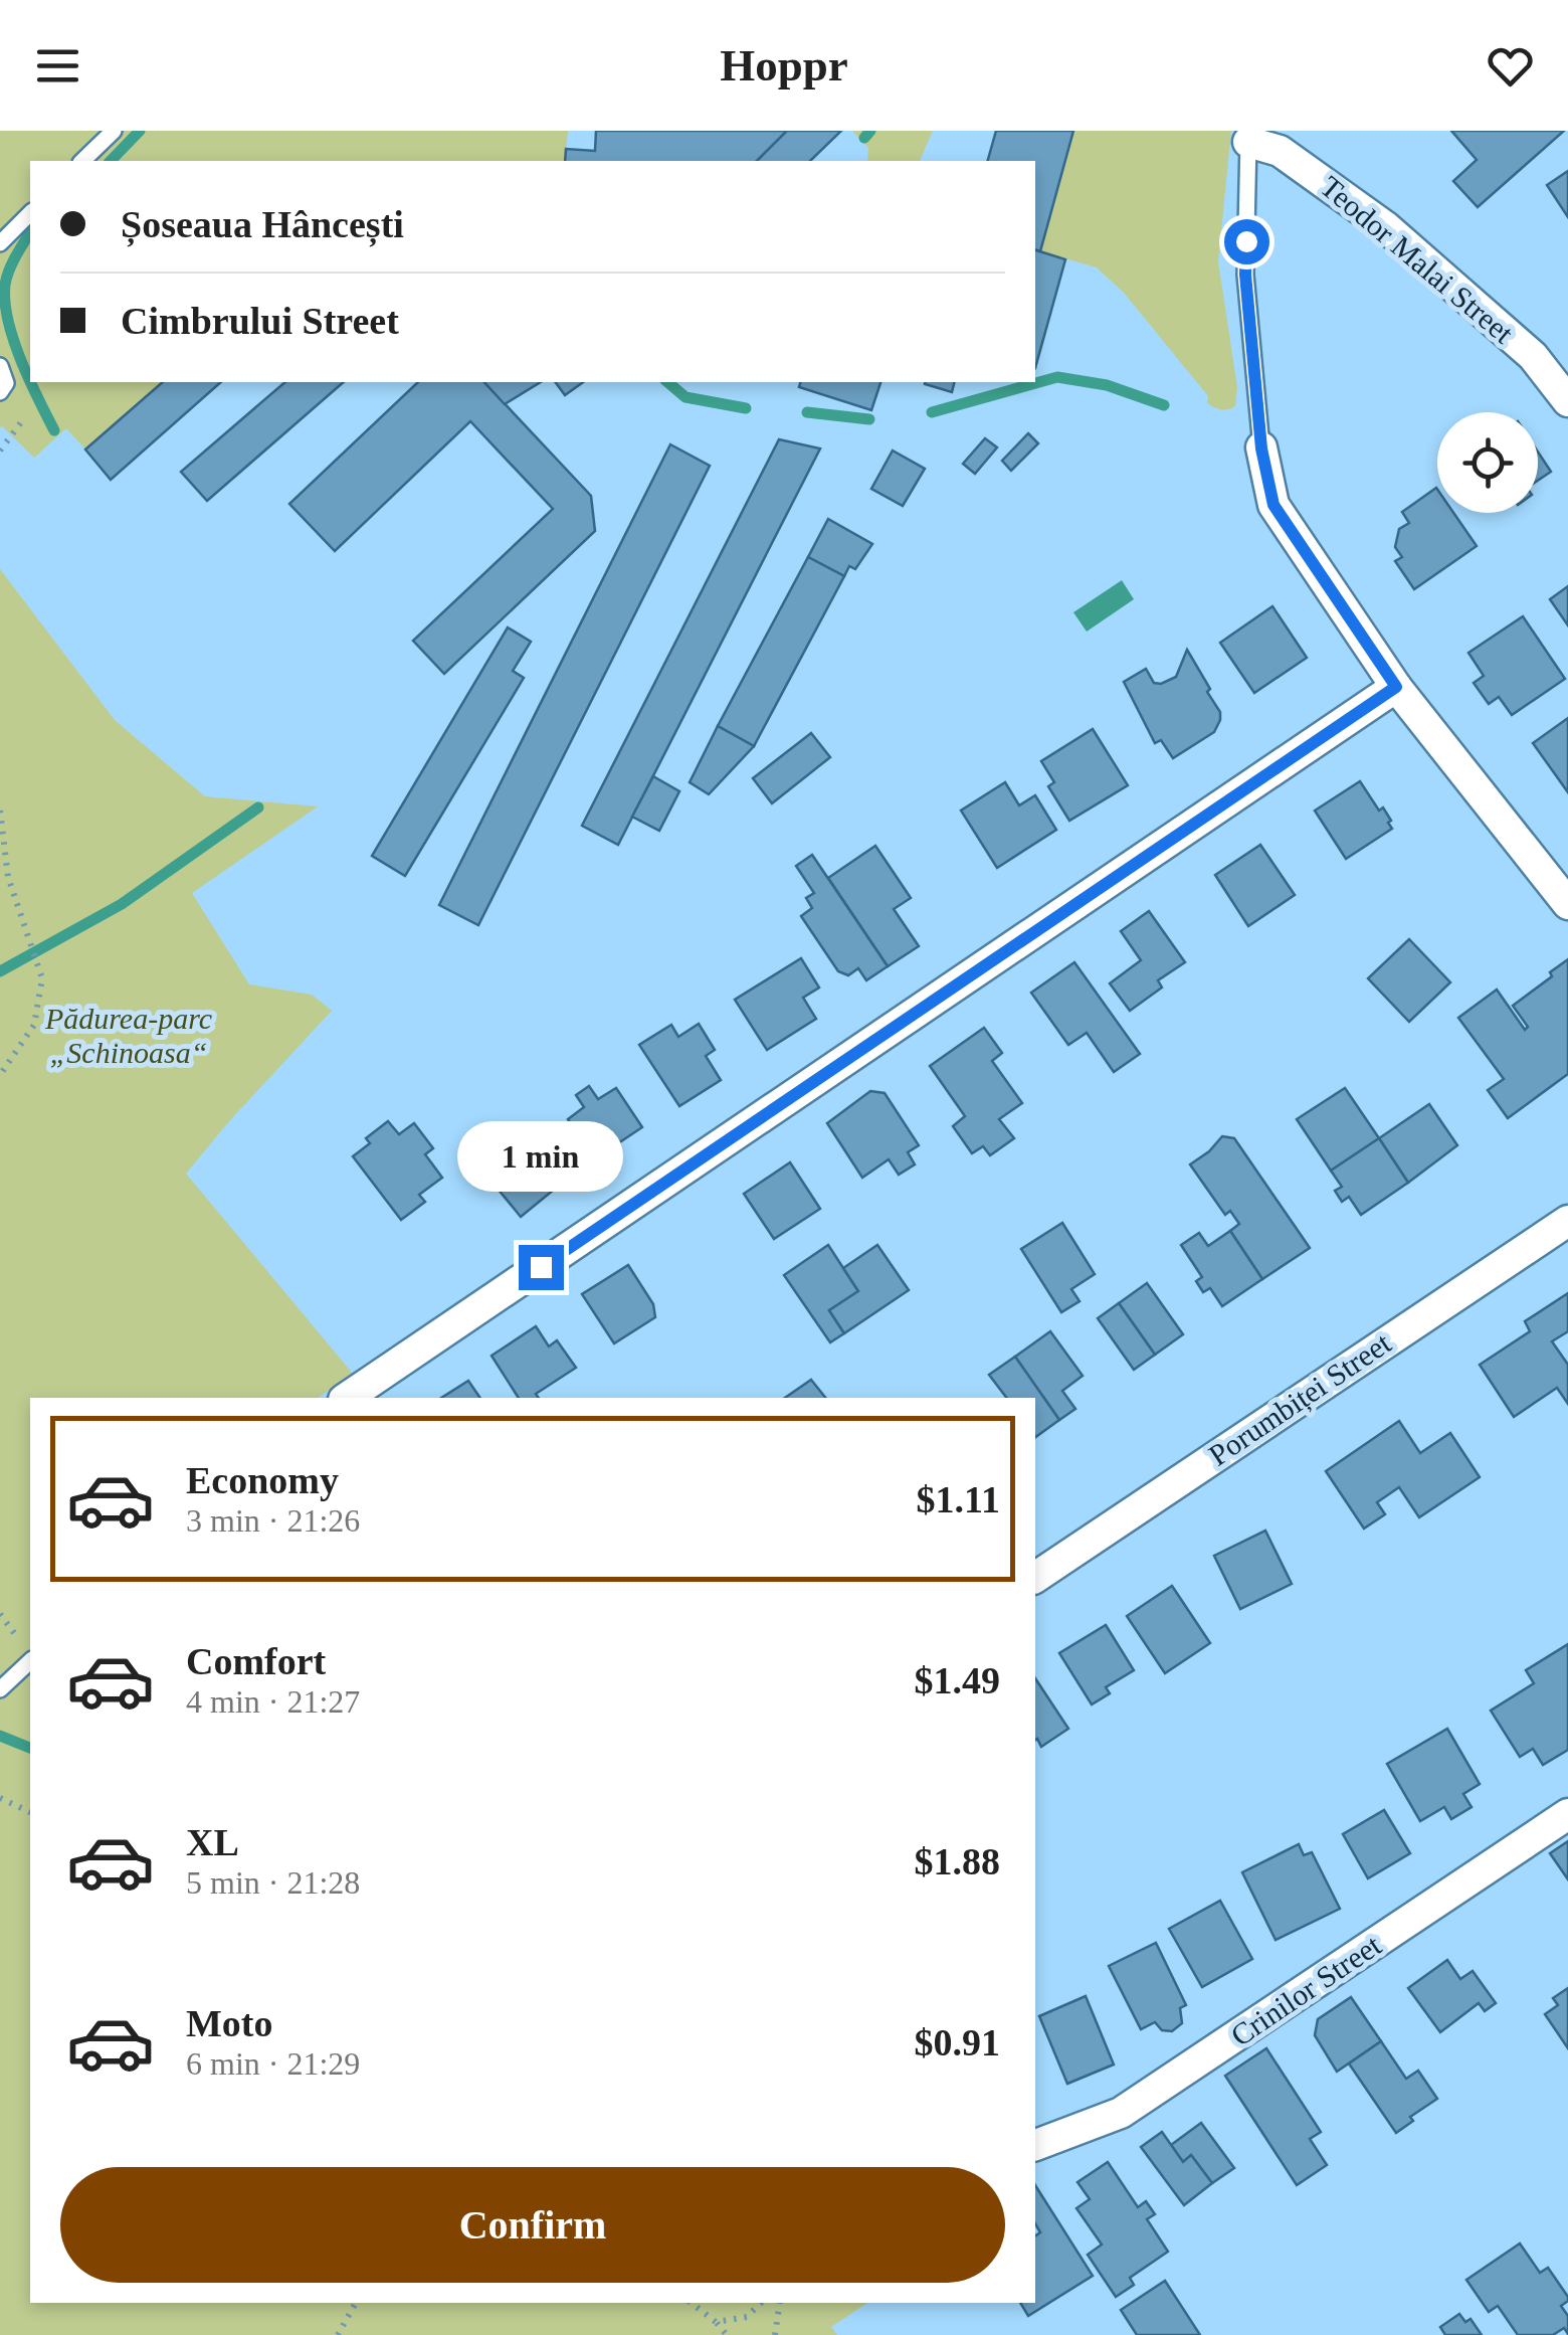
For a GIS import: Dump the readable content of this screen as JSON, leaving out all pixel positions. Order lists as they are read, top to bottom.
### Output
{
  "streets": {
    "street": ["Teodor Malai Street", "Porumbiței Street", "Crinilor Street"]
  },
  "parks": ["Pădurea-parc „Schinoasa“"],
  "page": {
    "header": "Hoppr",
    "banner": ["Șoseaua Hâncești", "Cimbrului Street"],
    "bubble": "1 min",
    "list": [
      {
        "name": "Economy",
        "note": "3 min · 21:26",
        "value": "$1.11"
      },
      {
        "name": "Comfort",
        "note": "4 min · 21:27",
        "value": "$1.49"
      },
      {
        "name": "XL",
        "note": "5 min · 21:28",
        "value": "$1.88"
      },
      {
        "name": "Moto",
        "note": "6 min · 21:29",
        "value": "$0.91"
      }
    ],
    "buttons": "Confirm"
  }
}
